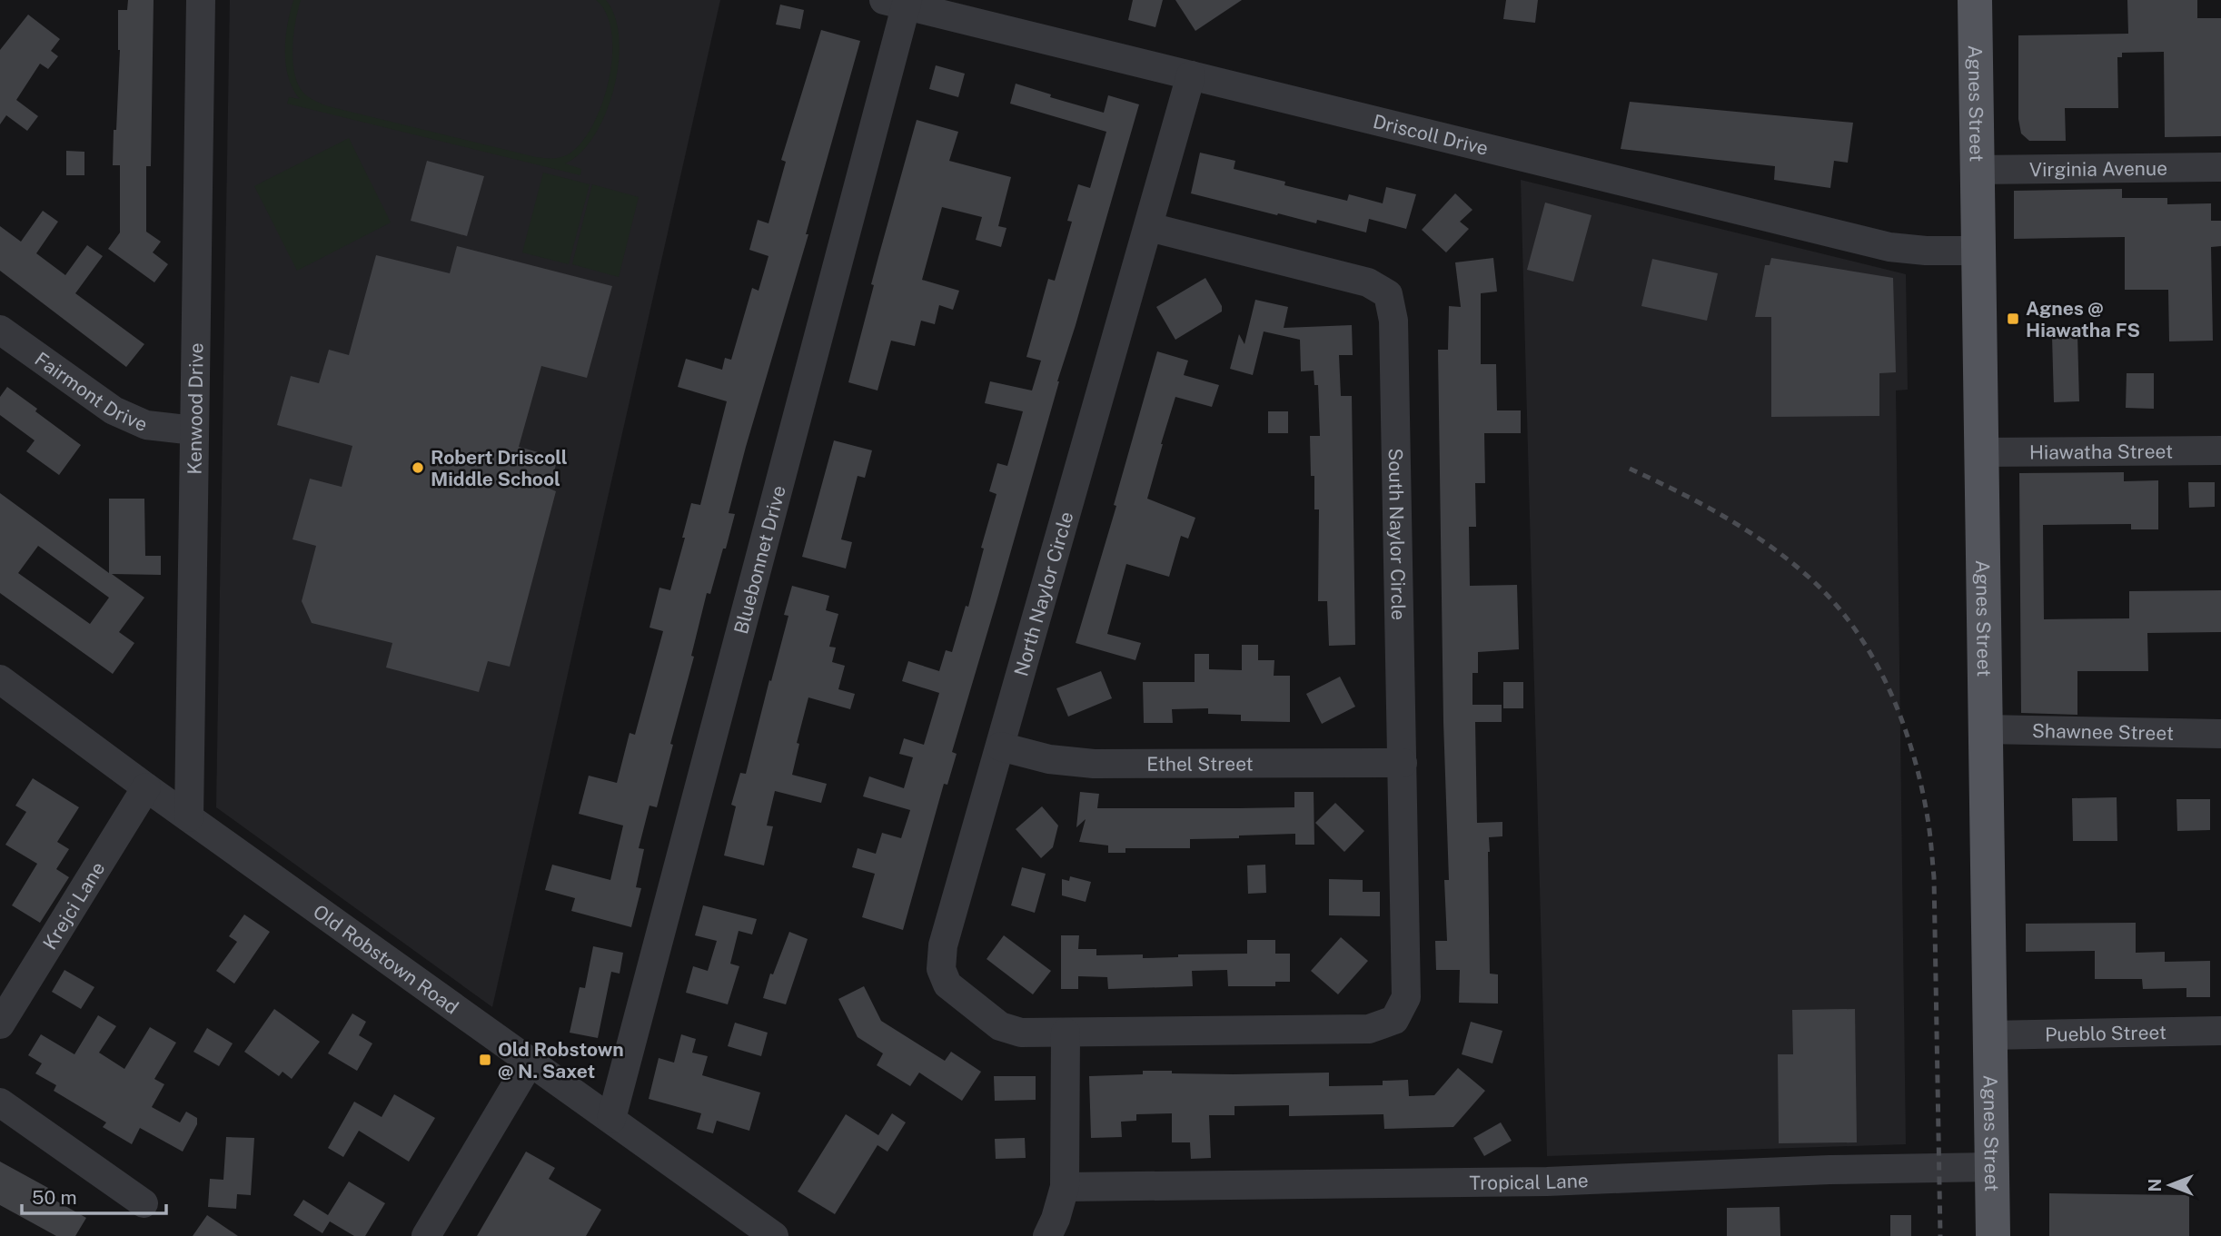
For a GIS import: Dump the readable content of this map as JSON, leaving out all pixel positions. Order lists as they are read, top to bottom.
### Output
{
  "streets": {
    "main road": ["Agnes Street"],
    "street": [
      "Driscoll Drive",
      "Virginia Avenue",
      "Fairmont Drive",
      "Kenwood Drive",
      "Hiawatha Street",
      "South Naylor Circle",
      "Bluebonnet Drive",
      "North Naylor Circle",
      "Shawnee Street",
      "Ethel Street",
      "Krejci Lane",
      "Old Robstown Road",
      "Pueblo Street",
      "Tropical Lane"
    ]
  },
  "crossings": [
    ["Agnes Street", "Driscoll Drive"],
    ["Agnes Street", "Virginia Avenue"],
    ["Agnes Street", "Hiawatha Street"],
    ["Agnes Street", "Shawnee Street"],
    ["Agnes Street", "Pueblo Street"],
    ["Agnes Street", "Tropical Lane"],
    ["Driscoll Drive", "Bluebonnet Drive"],
    ["Driscoll Drive", "North Naylor Circle"],
    ["Fairmont Drive", "Kenwood Drive"],
    ["Kenwood Drive", "Old Robstown Road"],
    ["South Naylor Circle", "North Naylor Circle"],
    ["South Naylor Circle", "Ethel Street"],
    ["Bluebonnet Drive", "Old Robstown Road"],
    ["North Naylor Circle", "Ethel Street"],
    ["Krejci Lane", "Old Robstown Road"]
  ],
  "places": {
    "transit": ["Agnes @ Hiawatha FS", "Old Robstown @ N. Saxet"],
    "other": ["Robert Driscoll Middle School"]
  },
  "scale_bar": "50 m",
  "north": "left"
}
